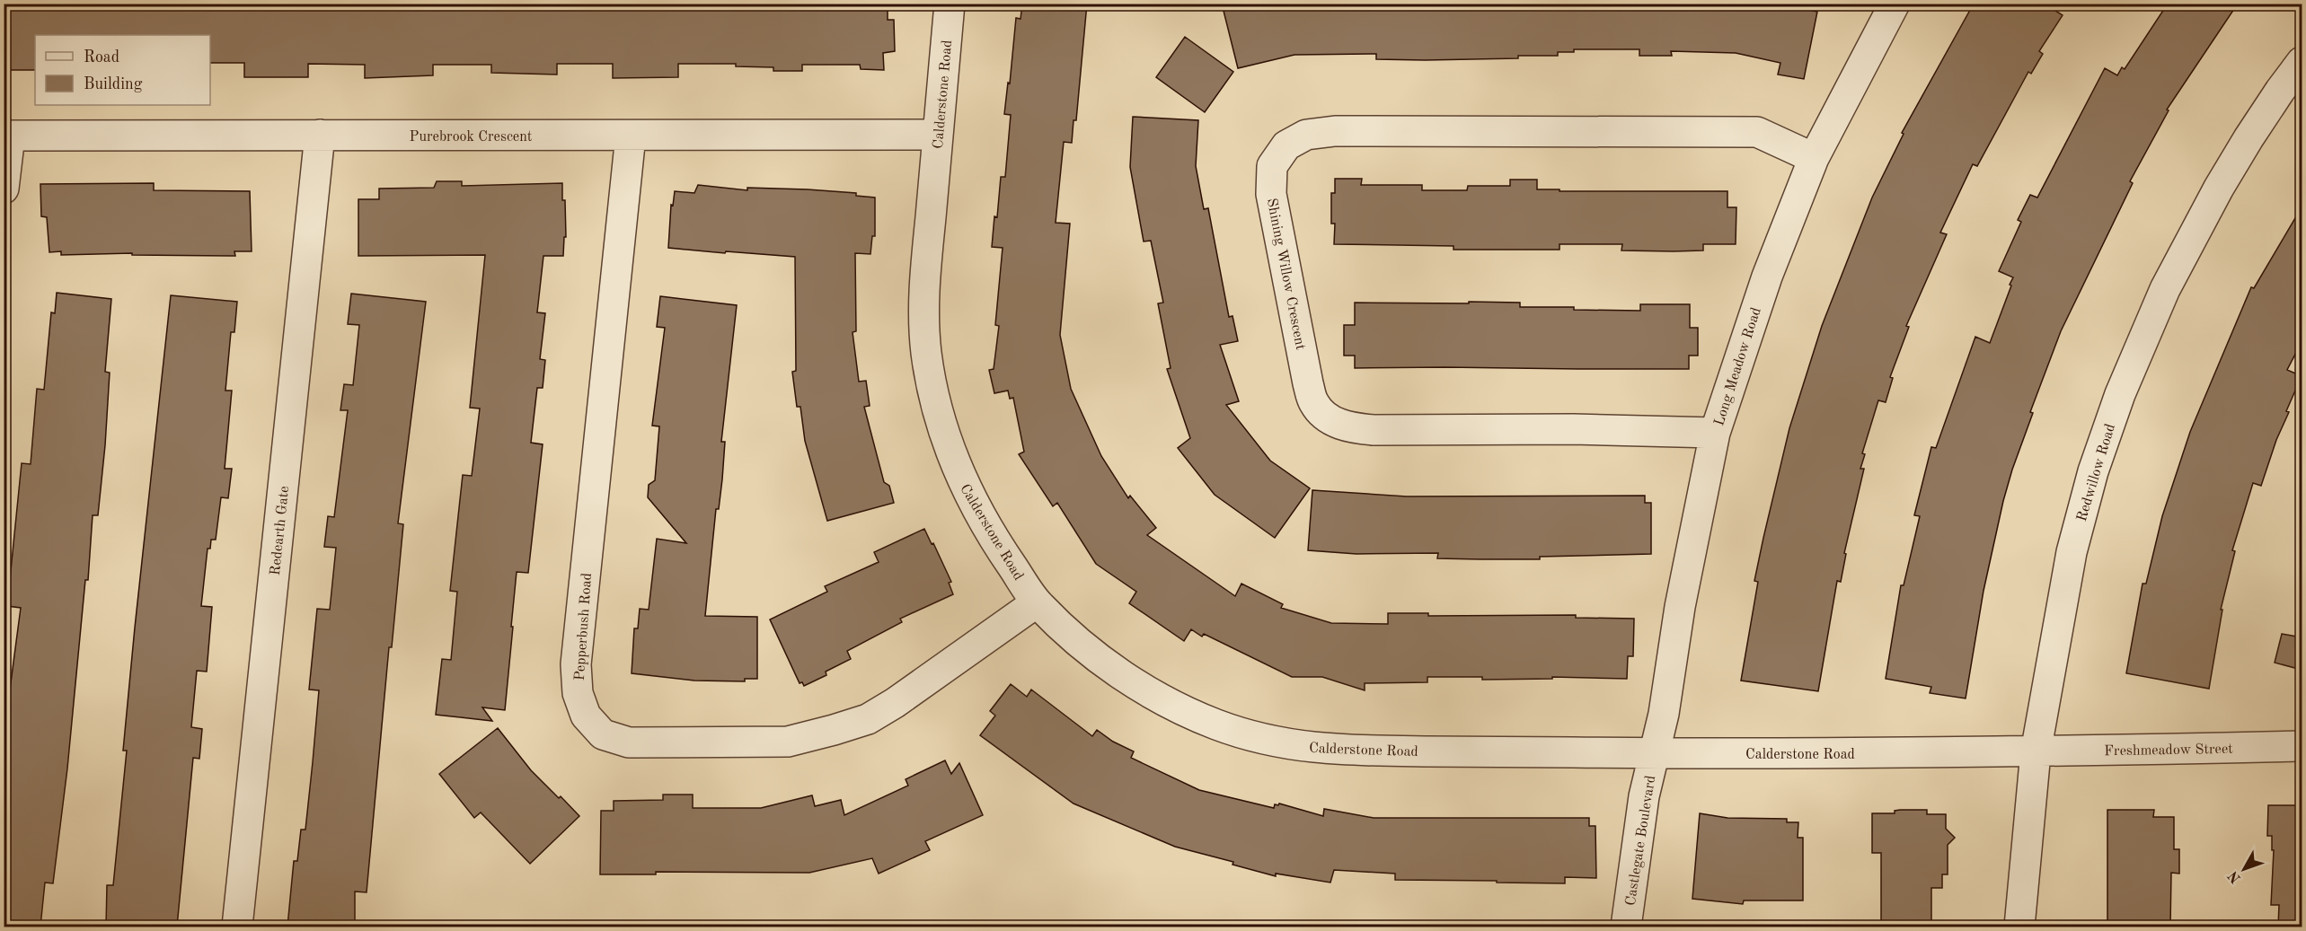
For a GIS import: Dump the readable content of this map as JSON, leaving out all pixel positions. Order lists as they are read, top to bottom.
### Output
{
  "streets": {
    "street": [
      "Calderstone Road",
      "Purebrook Crescent",
      "Shining Willow Crescent",
      "Long Meadow Road",
      "Redwillow Road",
      "Redearth Gate",
      "Pepperbush Road",
      "Freshmeadow Street",
      "Castlegate Boulevard"
    ]
  },
  "crossings": [
    ["Calderstone Road", "Purebrook Crescent"],
    ["Calderstone Road", "Long Meadow Road"],
    ["Calderstone Road", "Redwillow Road"],
    ["Calderstone Road", "Pepperbush Road"],
    ["Calderstone Road", "Freshmeadow Street"],
    ["Calderstone Road", "Castlegate Boulevard"],
    ["Purebrook Crescent", "Redearth Gate"],
    ["Purebrook Crescent", "Pepperbush Road"],
    ["Shining Willow Crescent", "Long Meadow Road"],
    ["Long Meadow Road", "Castlegate Boulevard"],
    ["Redwillow Road", "Freshmeadow Street"]
  ],
  "legend": ["Road", "Building"],
  "north": "bottom left"
}
